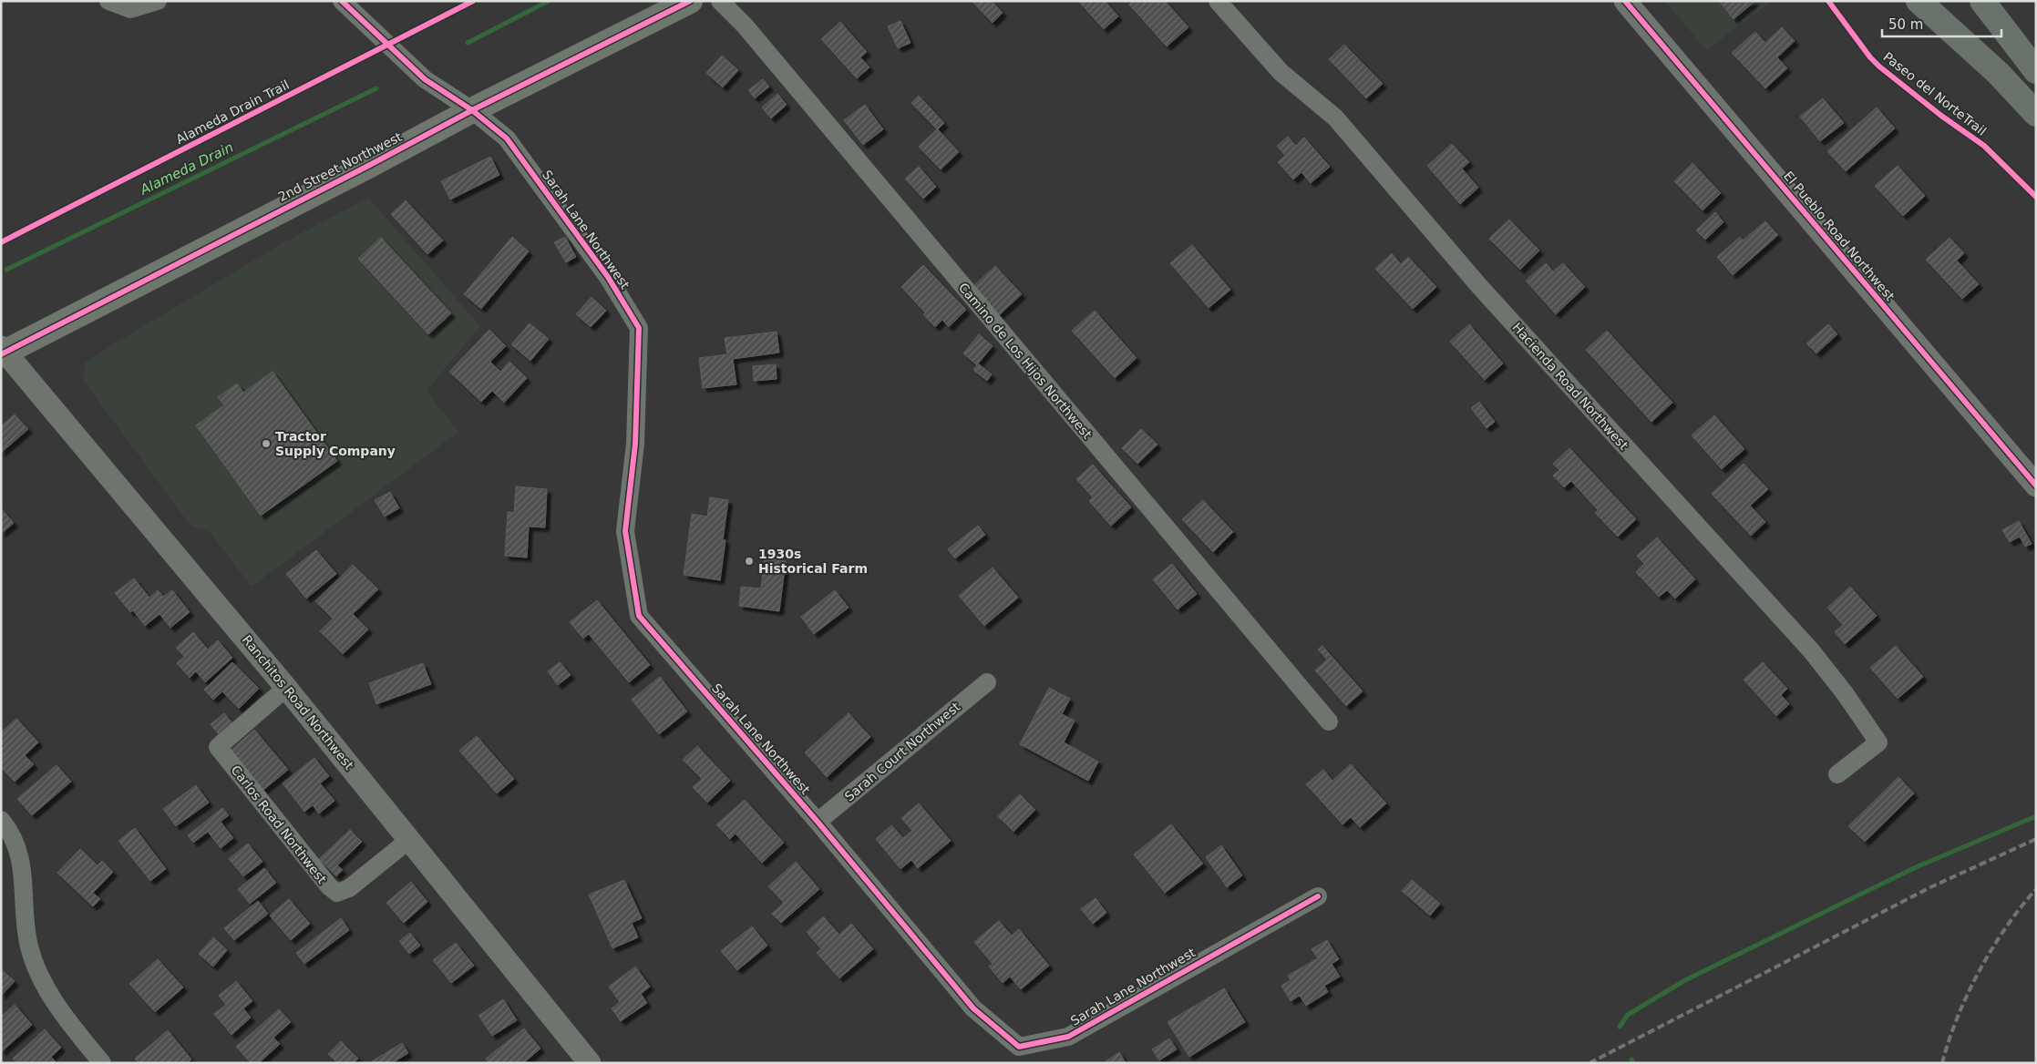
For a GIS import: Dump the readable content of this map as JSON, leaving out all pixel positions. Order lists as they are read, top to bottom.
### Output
{
  "streets": {
    "main road": ["2nd Street Northwest"],
    "street": [
      "Sarah Lane Northwest",
      "El Pueblo Road Northwest",
      "Camino de Los Hijos Northwest",
      "Hacienda Road Northwest",
      "Ranchitos Road Northwest",
      "Sarah Court Northwest",
      "Carlos Road Northwest"
    ],
    "cycle path": ["Paseo del NorteTrail", "Alameda Drain Trail"]
  },
  "crossings": [
    ["2nd Street Northwest", "Sarah Lane Northwest"],
    ["2nd Street Northwest", "Ranchitos Road Northwest"],
    ["Sarah Lane Northwest", "Sarah Court Northwest"],
    ["Ranchitos Road Northwest", "Carlos Road Northwest"]
  ],
  "water": ["Alameda Drain"],
  "places": ["Tractor Supply Company", "1930s Historical Farm"],
  "scale_bar": "50 m"
}
